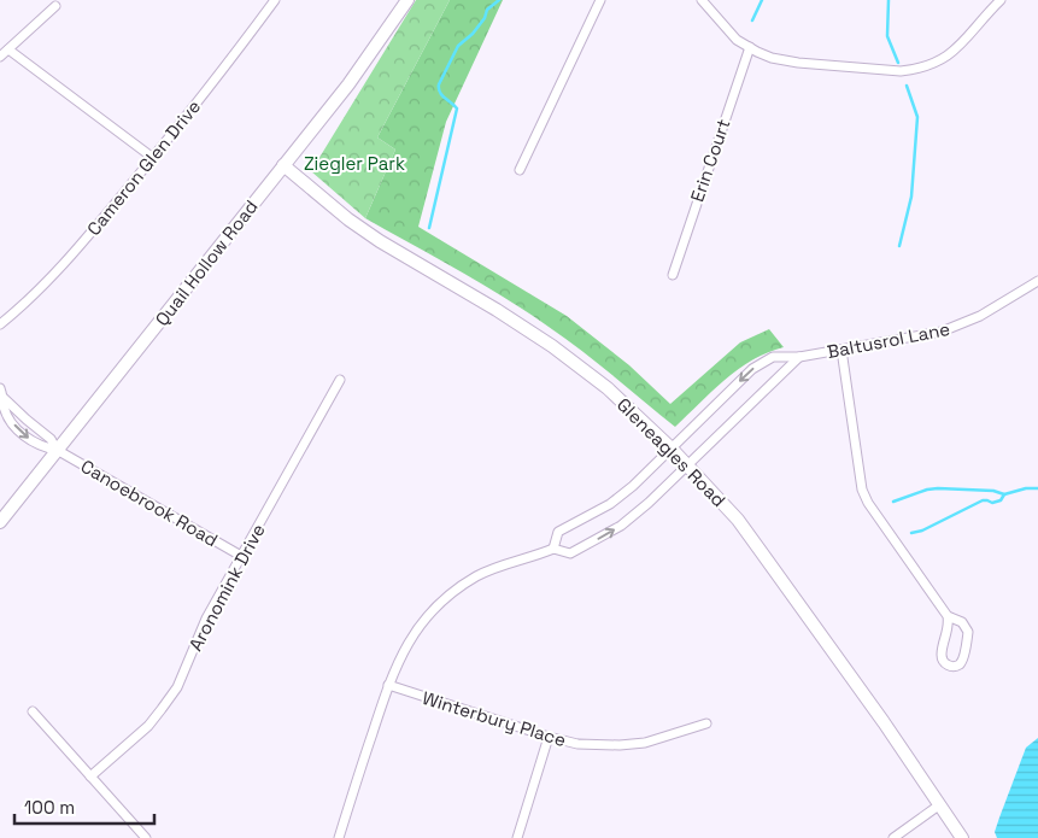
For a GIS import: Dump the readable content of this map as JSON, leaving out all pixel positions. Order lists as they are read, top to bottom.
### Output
{
  "streets": {
    "street": [
      "Erin Court",
      "Cameron Glen Drive",
      "Quail Hollow Road",
      "Baltusrol Lane",
      "Gleneagles Road",
      "Canoebrook Road",
      "Aronomink Drive",
      "Winterbury Place"
    ]
  },
  "crossings": [
    ["Quail Hollow Road", "Gleneagles Road"],
    ["Quail Hollow Road", "Canoebrook Road"],
    ["Baltusrol Lane", "Gleneagles Road"],
    ["Canoebrook Road", "Aronomink Drive"]
  ],
  "parks": ["Ziegler Park"],
  "scale_bar": "100 m"
}
